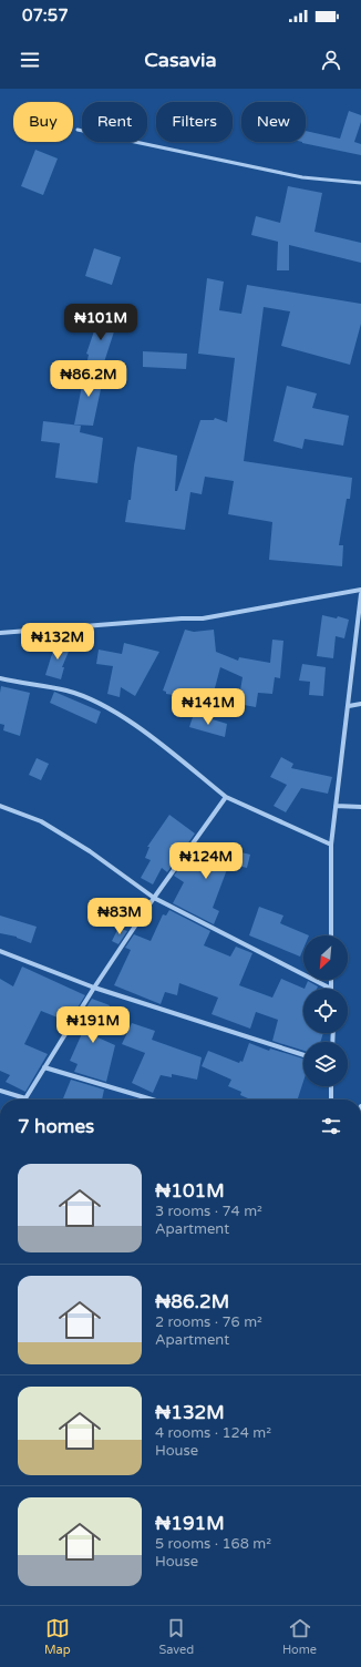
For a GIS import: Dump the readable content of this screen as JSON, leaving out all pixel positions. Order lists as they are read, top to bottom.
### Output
{
  "north": "bottom left",
  "page": {
    "status": "07:57",
    "header": "Casavia",
    "chip": [
      "Buy",
      "Rent",
      "Filters",
      "New"
    ],
    "price": [
      "₦101M",
      "₦86.2M",
      "₦132M",
      "₦141M",
      "₦124M",
      "₦83M",
      "₦191M"
    ],
    "heading": "7 homes",
    "list": [
      {
        "name": "₦101M",
        "note": "3 rooms · 74 m² · Apartment"
      },
      {
        "name": "₦86.2M",
        "note": "2 rooms · 76 m² · Apartment"
      },
      {
        "name": "₦132M",
        "note": "4 rooms · 124 m² · House"
      },
      {
        "name": "₦191M",
        "note": "5 rooms · 168 m² · House"
      }
    ],
    "tabs": ["Map", "Saved", "Home"]
  }
}
